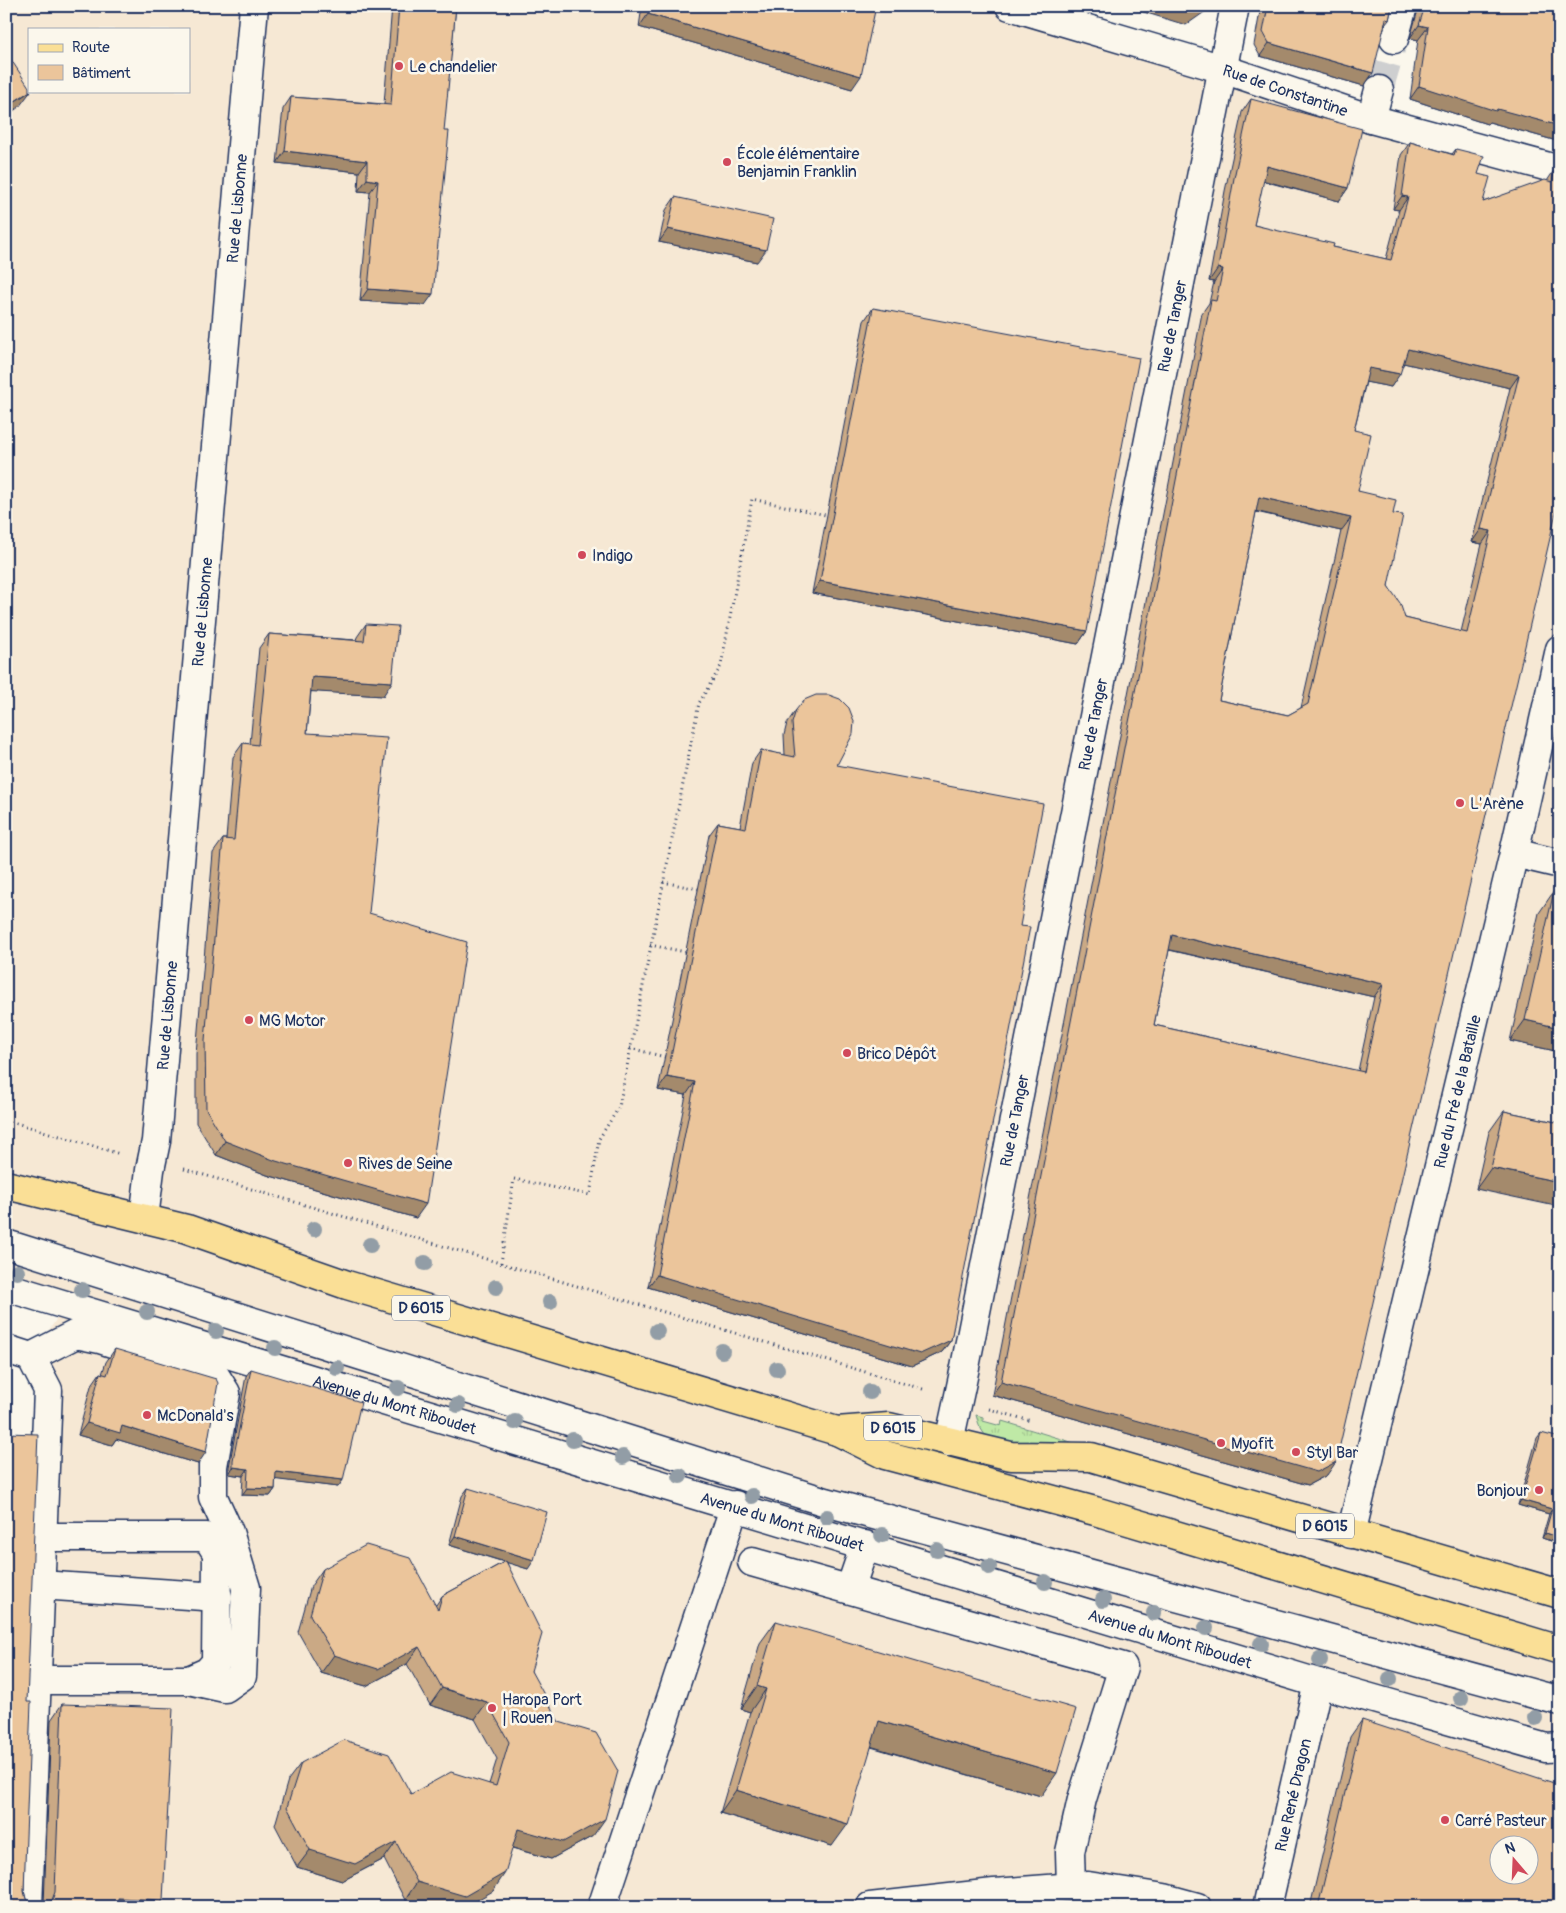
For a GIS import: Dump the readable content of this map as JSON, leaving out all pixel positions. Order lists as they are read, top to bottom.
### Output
{
  "streets": {
    "main road": ["D 6015"],
    "street": [
      "Rue de Constantine",
      "Rue de Lisbonne",
      "Rue de Tanger",
      "Rue du Pré de la Bataille",
      "Avenue du Mont Riboudet",
      "Rue René Dragon"
    ]
  },
  "crossings": [
    ["Rue de Constantine", "Rue de Tanger"],
    ["Rue de Lisbonne", "D 6015"],
    ["Rue de Tanger", "D 6015"],
    ["Rue du Pré de la Bataille", "D 6015"],
    ["Avenue du Mont Riboudet", "Rue René Dragon"]
  ],
  "places": [
    "Le chandelier",
    "École élémentaire Benjamin Franklin",
    "Indigo",
    "L'Arène",
    "MG Motor",
    "Brico Dépôt",
    "Rives de Seine",
    "McDonald's",
    "Myofit",
    "Styl Bar",
    "Bonjour",
    "Haropa Port | Rouen",
    "Carré Pasteur"
  ],
  "legend": ["Route", "Bâtiment"],
  "north": "top"
}
